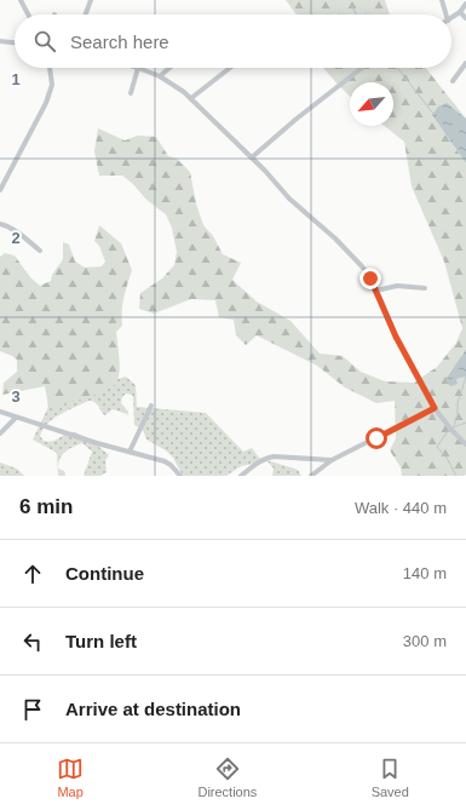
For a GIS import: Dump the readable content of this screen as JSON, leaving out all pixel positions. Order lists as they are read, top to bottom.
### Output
{
  "north": "bottom left",
  "page": {
    "search": "Search here",
    "heading": ["6 min", "Walk · 440 m"],
    "list": [
      ["Continue", "140 m"],
      ["Turn left", "300 m"],
      "Arrive at destination"
    ],
    "nav": ["Map", "Directions", "Saved"]
  },
  "grid": {
    "rows": ["1", "2", "3"]
  }
}
